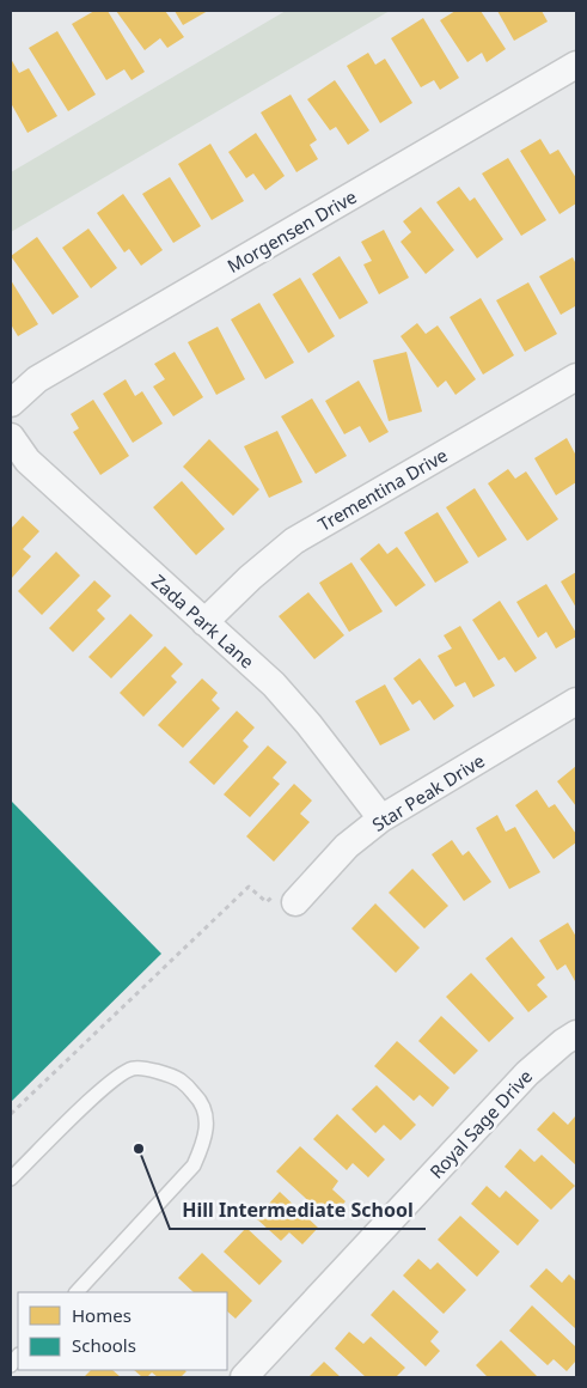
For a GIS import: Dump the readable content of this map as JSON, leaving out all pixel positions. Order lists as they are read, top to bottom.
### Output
{
  "streets": {
    "street": [
      "Morgensen Drive",
      "Trementina Drive",
      "Zada Park Lane",
      "Star Peak Drive",
      "Royal Sage Drive"
    ]
  },
  "crossings": [
    ["Trementina Drive", "Zada Park Lane"],
    ["Zada Park Lane", "Star Peak Drive"]
  ],
  "places": ["Hill Intermediate School"],
  "legend": ["Homes", "Schools"]
}
